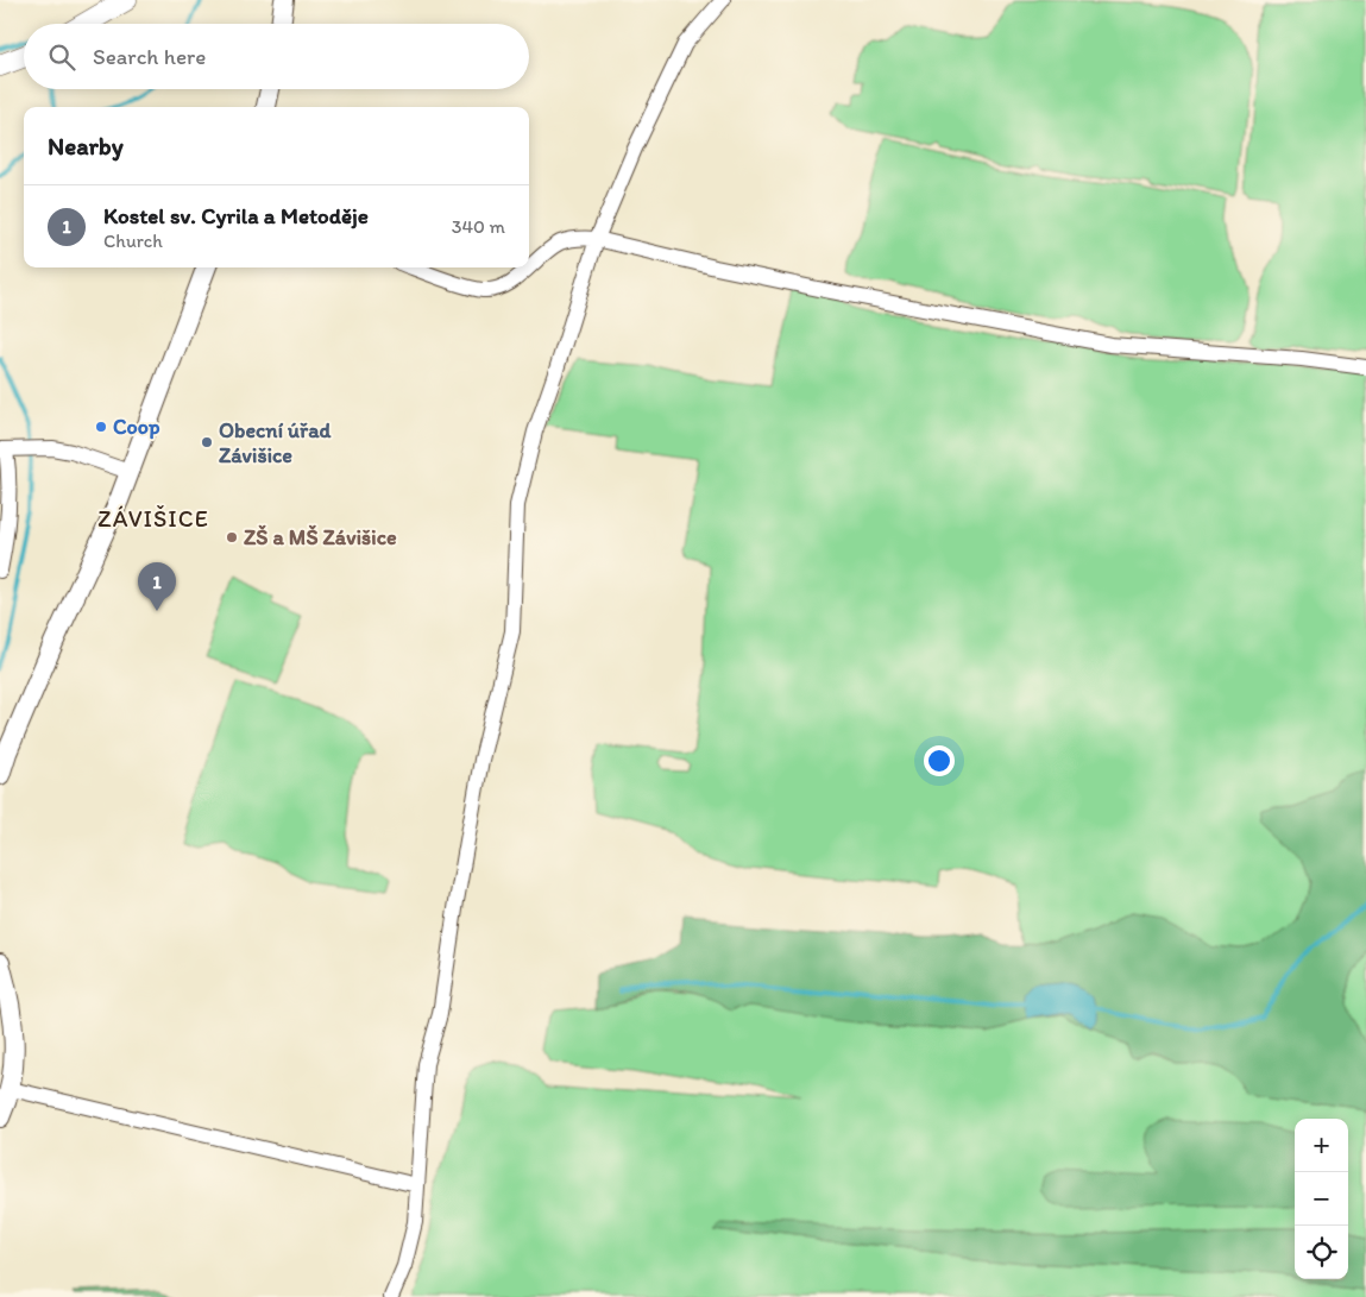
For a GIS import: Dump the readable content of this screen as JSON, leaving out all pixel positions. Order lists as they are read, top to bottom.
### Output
{
  "districts": ["ZÁVIŠICE"],
  "places": ["Coop", "Obecní úřad Závišice", "ZŠ a MŠ Závišice"],
  "page": {
    "search": "Search here",
    "heading": "Nearby",
    "list": [
      {
        "mark": "1",
        "name": "Kostel sv. Cyrila a Metoděje",
        "note": "Church",
        "value": "340 m"
      }
    ],
    "pins": "1",
    "map_buttons": ["+", "−"]
  }
}
